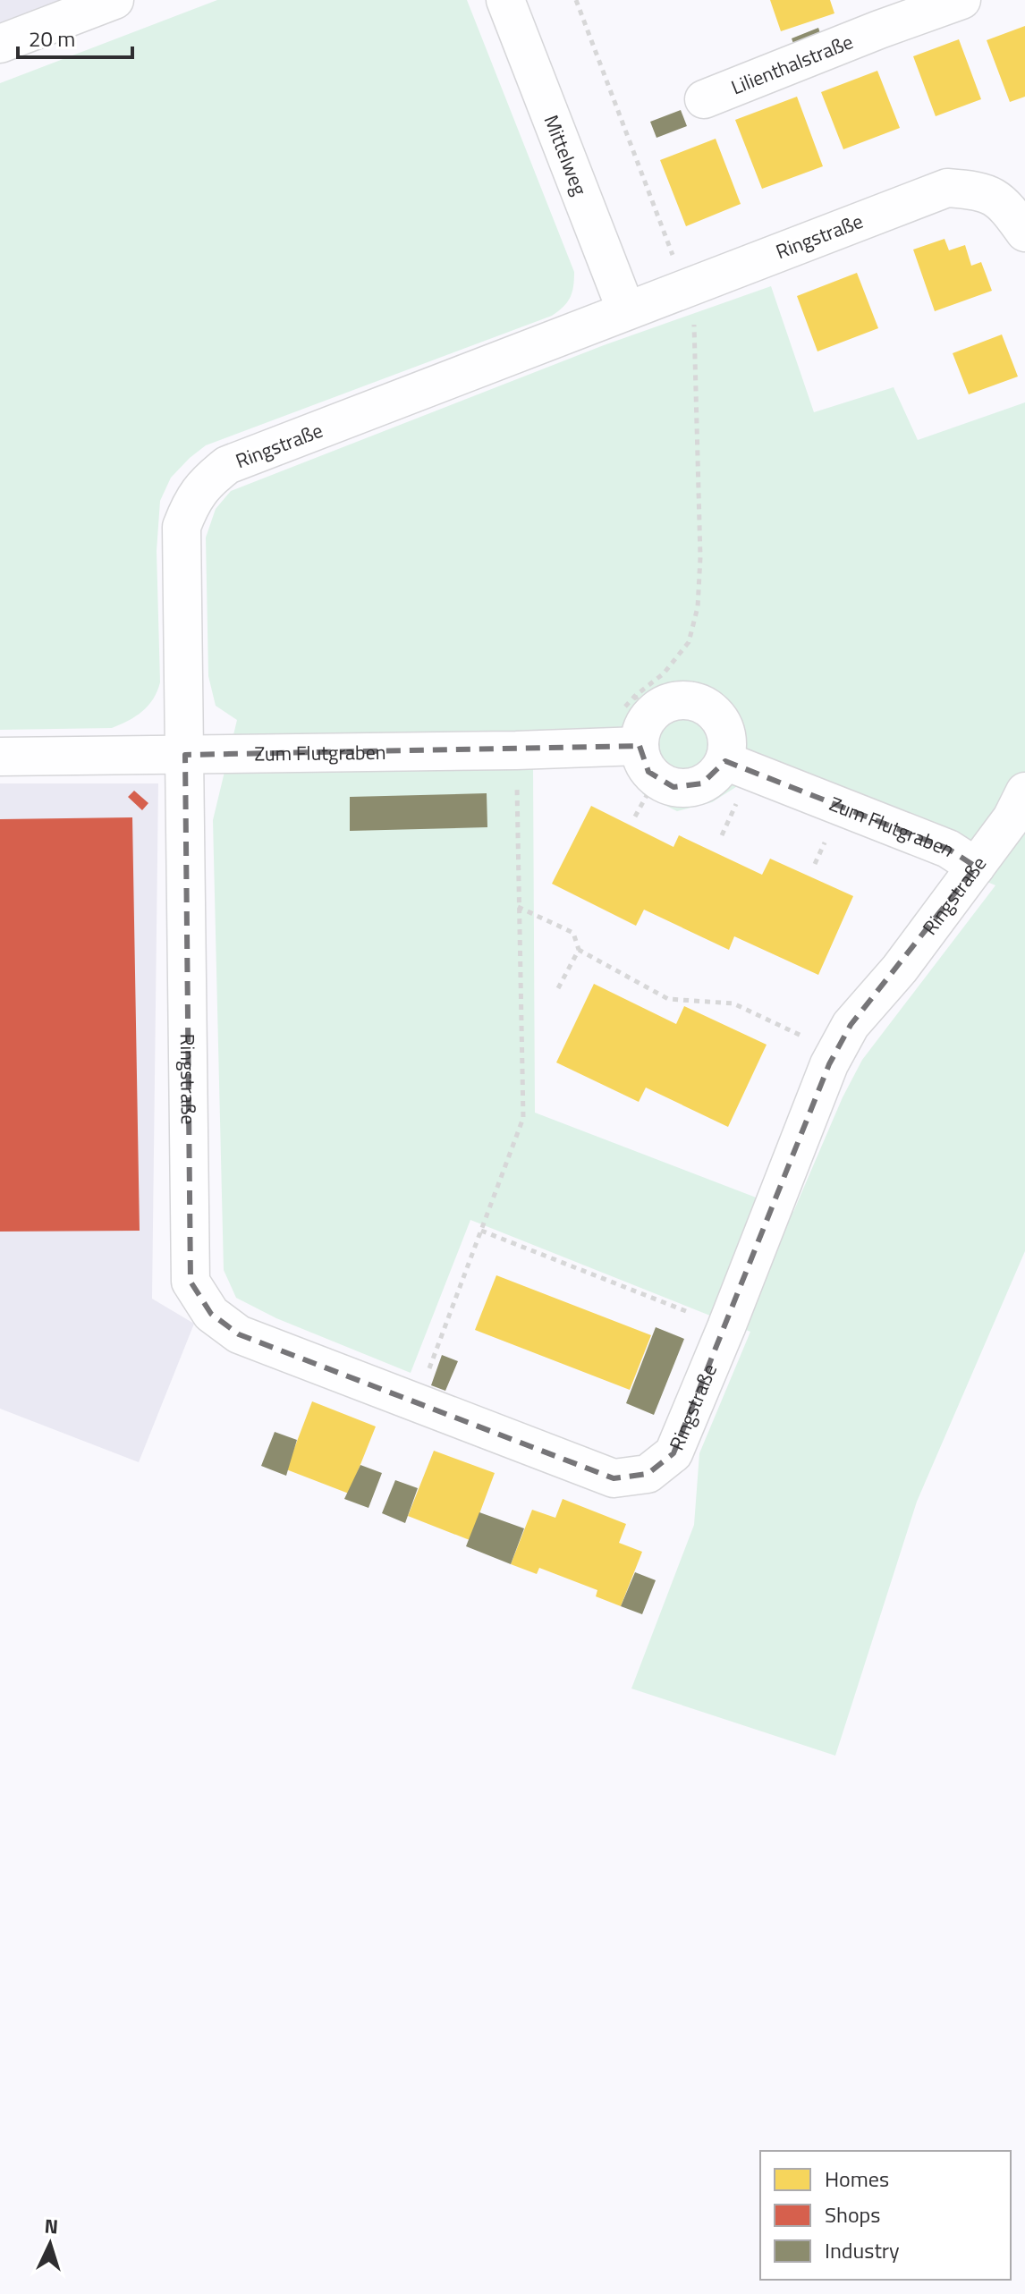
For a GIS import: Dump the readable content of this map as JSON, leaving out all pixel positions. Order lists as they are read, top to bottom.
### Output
{
  "streets": {
    "street": [
      "Lilienthalstraße",
      "Mittelweg",
      "Ringstraße",
      "Zum Flutgraben"
    ]
  },
  "crossings": [
    ["Mittelweg", "Ringstraße"],
    ["Ringstraße", "Zum Flutgraben"]
  ],
  "legend": ["Homes", "Shops", "Industry"],
  "scale_bar": "20 m",
  "north": "top"
}
